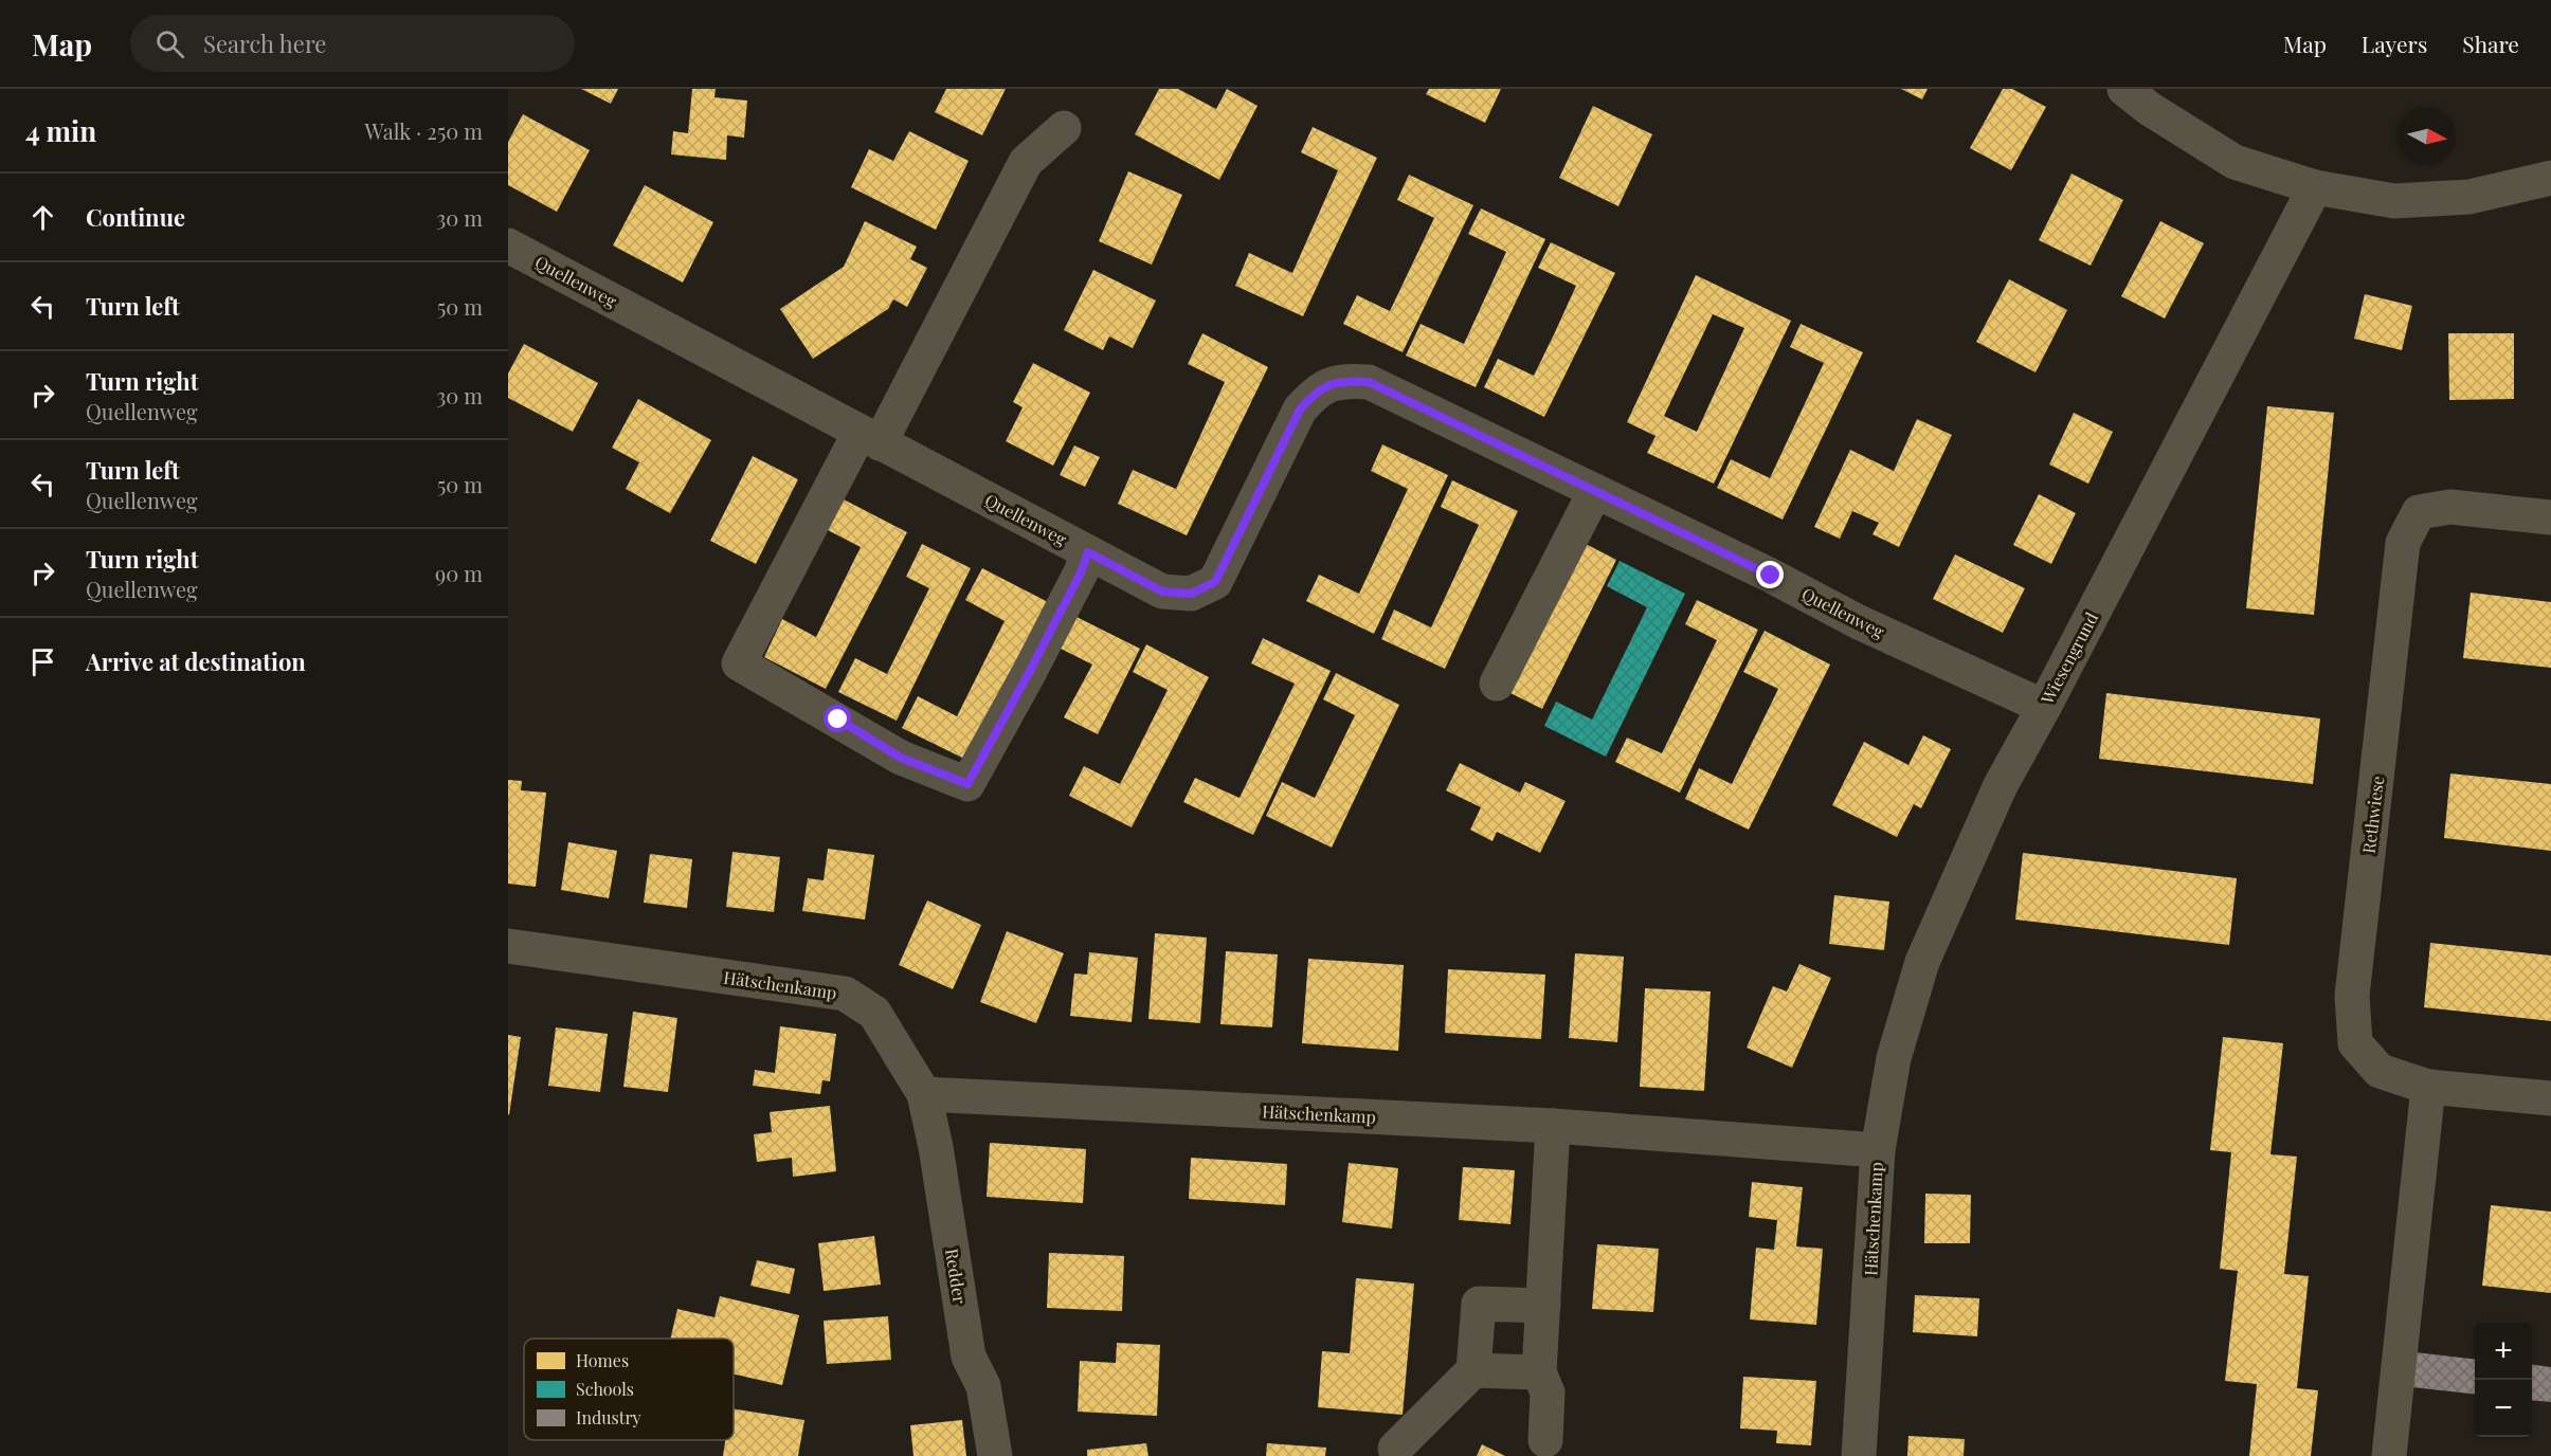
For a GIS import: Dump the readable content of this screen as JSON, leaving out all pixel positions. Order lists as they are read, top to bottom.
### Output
{
  "streets": {
    "street": [
      "Quellenweg",
      "Wiesengrund",
      "Rethwiese",
      "Hätschenkamp",
      "Redder"
    ]
  },
  "crossings": [
    ["Quellenweg", "Wiesengrund"],
    ["Wiesengrund", "Hätschenkamp"],
    ["Hätschenkamp", "Redder"]
  ],
  "legend": ["Homes", "Schools", "Industry"],
  "north": "right",
  "page": {
    "header": "Map",
    "search": "Search here",
    "nav": ["Map", "Layers", "Share"],
    "heading": ["4 min", "Walk · 250 m"],
    "list": [
      ["Continue", "30 m"],
      ["Turn left", "50 m"],
      ["Turn right", "Quellenweg", "30 m"],
      ["Turn left", "Quellenweg", "50 m"],
      ["Turn right", "Quellenweg", "90 m"],
      "Arrive at destination"
    ],
    "map_buttons": ["+", "−"]
  }
}
